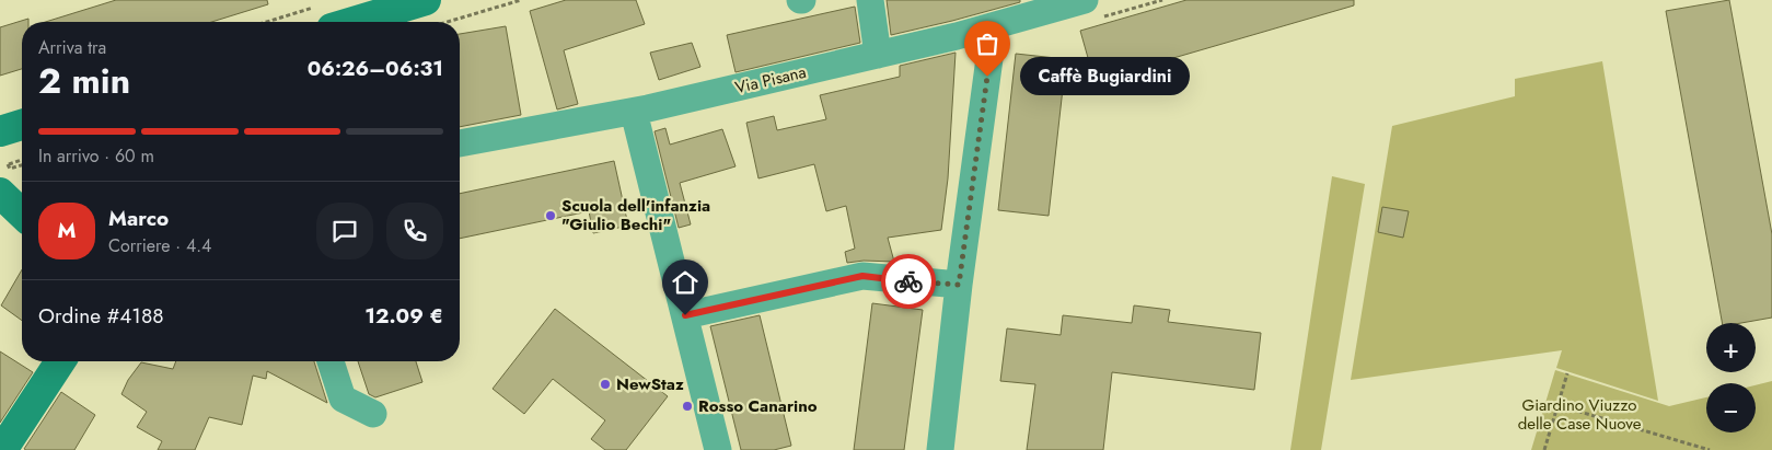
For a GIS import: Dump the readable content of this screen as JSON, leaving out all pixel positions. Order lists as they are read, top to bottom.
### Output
{
  "streets": {
    "street": ["Via Pisana"]
  },
  "parks": ["Giardino Viuzzo delle Case Nuove"],
  "places": [
    "Caffè Bugiardini",
    "Scuola dell'infanzia \"Giulio Bechi\"",
    "NewStaz",
    "Rosso Canarino"
  ],
  "page": {
    "heading": ["2 min", "Arriva tra", "06:26–06:31"],
    "panel": [
      "Marco",
      "Corriere · 4.4",
      "Ordine #4188",
      "12.09 €"
    ],
    "bubble": "Caffè Bugiardini",
    "bar": "In arrivo · 60 m",
    "round": "M",
    "map_buttons": ["+", "−"]
  }
}
